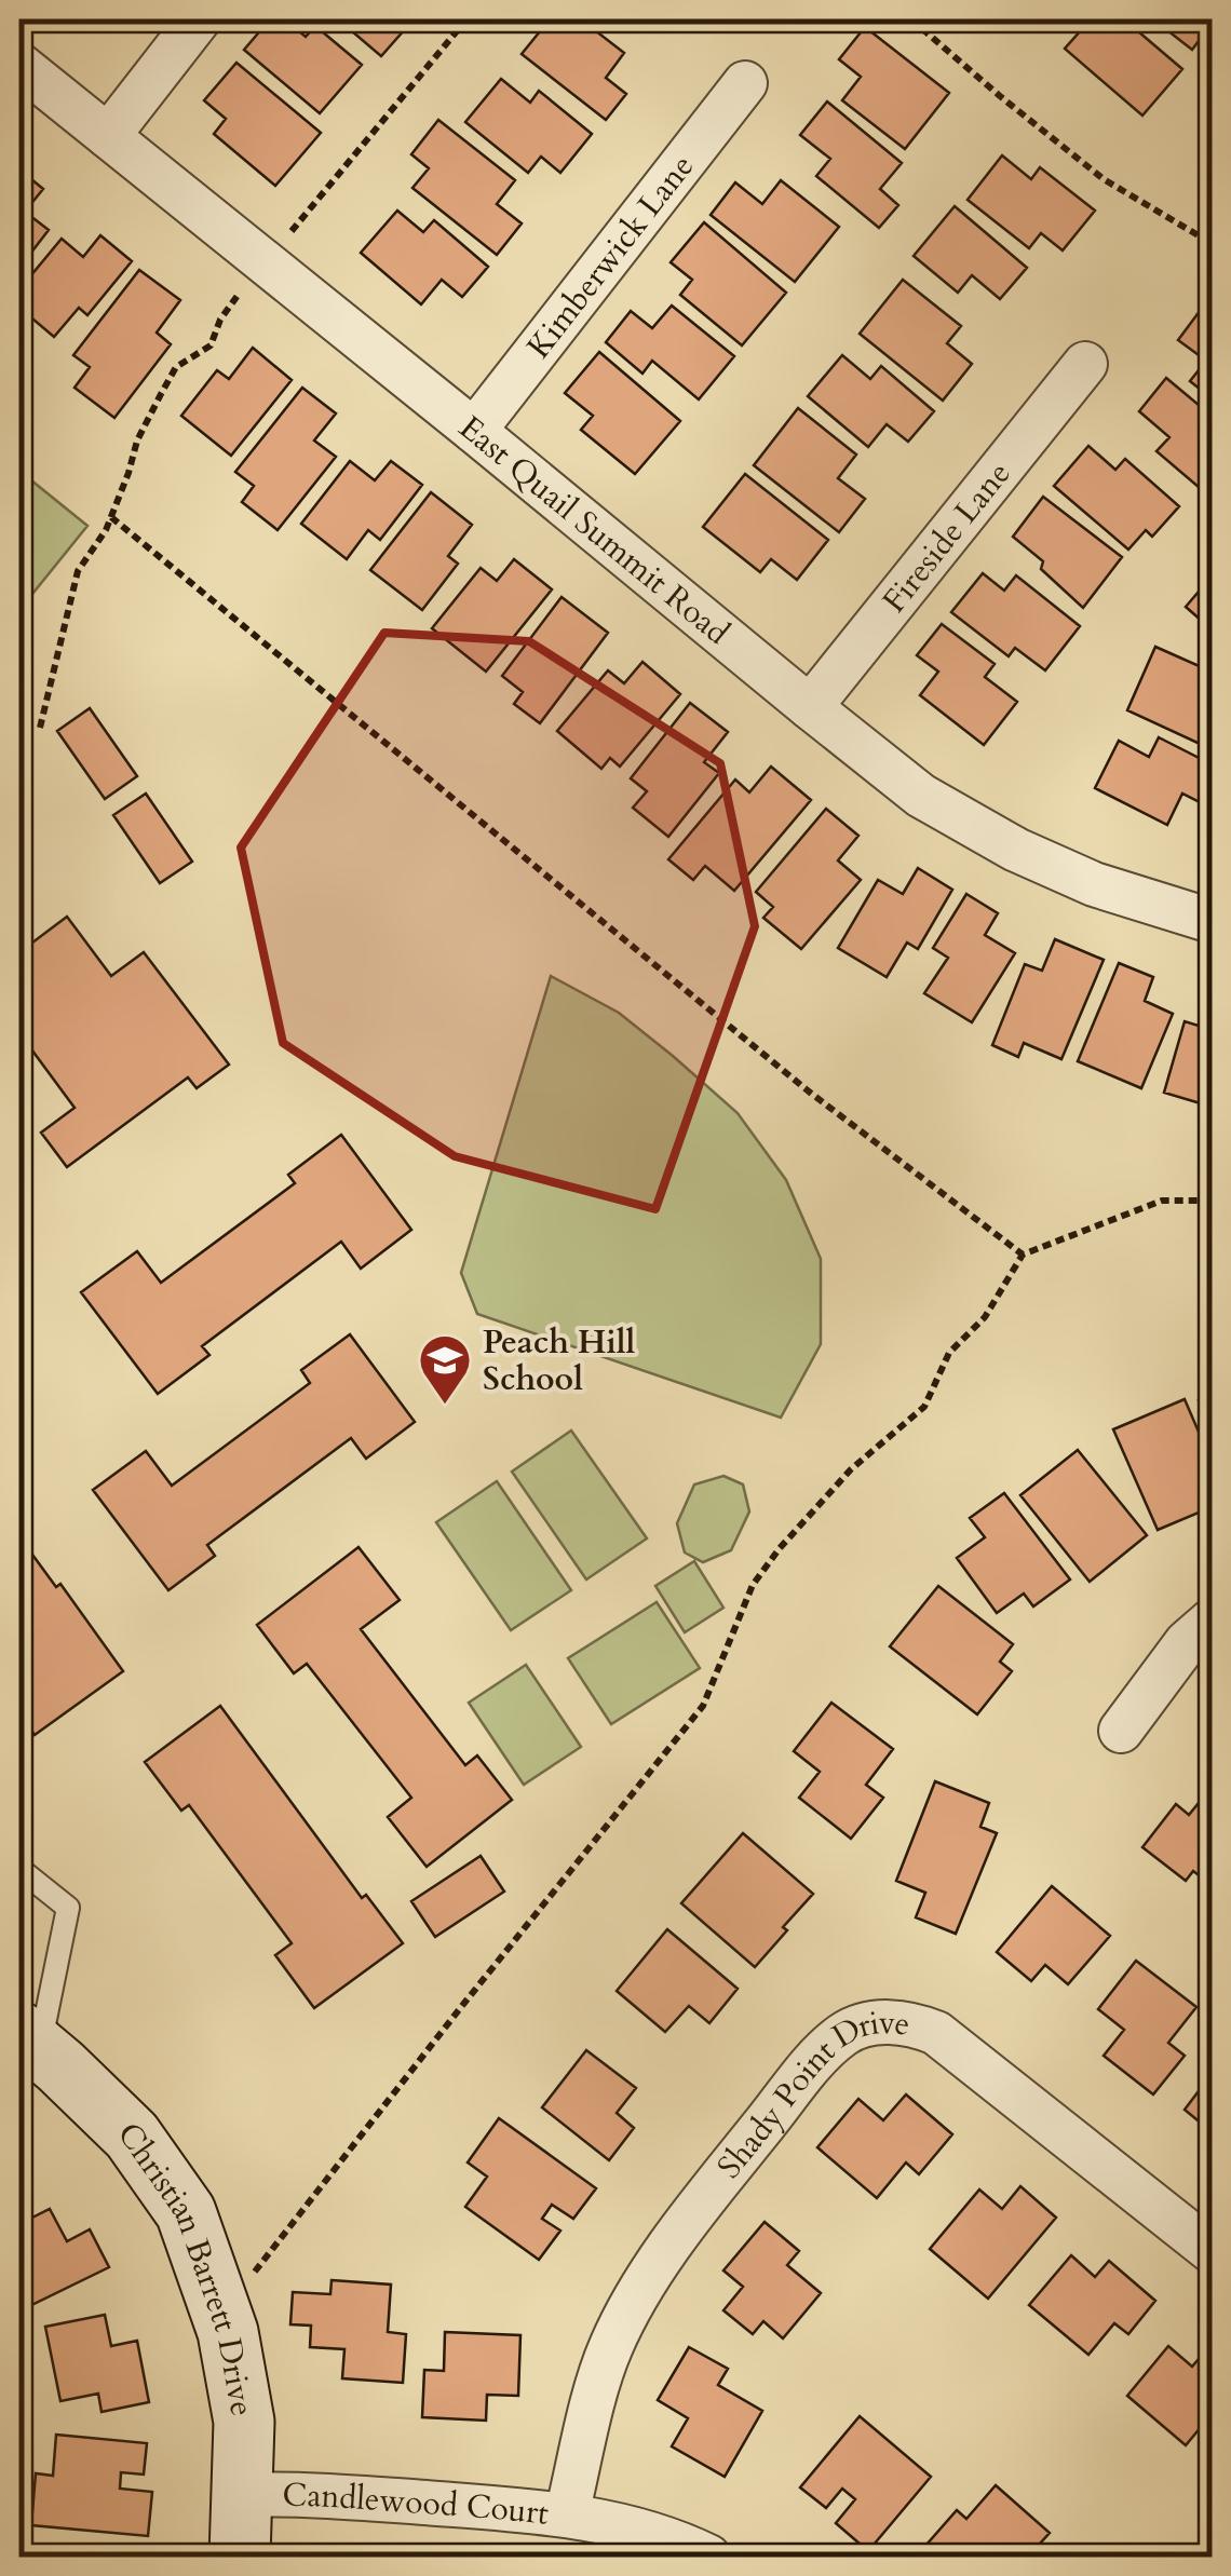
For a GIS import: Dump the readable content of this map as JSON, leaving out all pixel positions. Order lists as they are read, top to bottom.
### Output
{
  "streets": {
    "street": [
      "Kimberwick Lane",
      "East Quail Summit Road",
      "Fireside Lane",
      "Shady Point Drive",
      "Christian Barrett Drive",
      "Candlewood Court"
    ]
  },
  "crossings": [
    ["Kimberwick Lane", "East Quail Summit Road"],
    ["East Quail Summit Road", "Fireside Lane"],
    ["Shady Point Drive", "Candlewood Court"],
    ["Christian Barrett Drive", "Candlewood Court"]
  ],
  "places": {
    "school or university": ["Peach Hill School"]
  }
}
